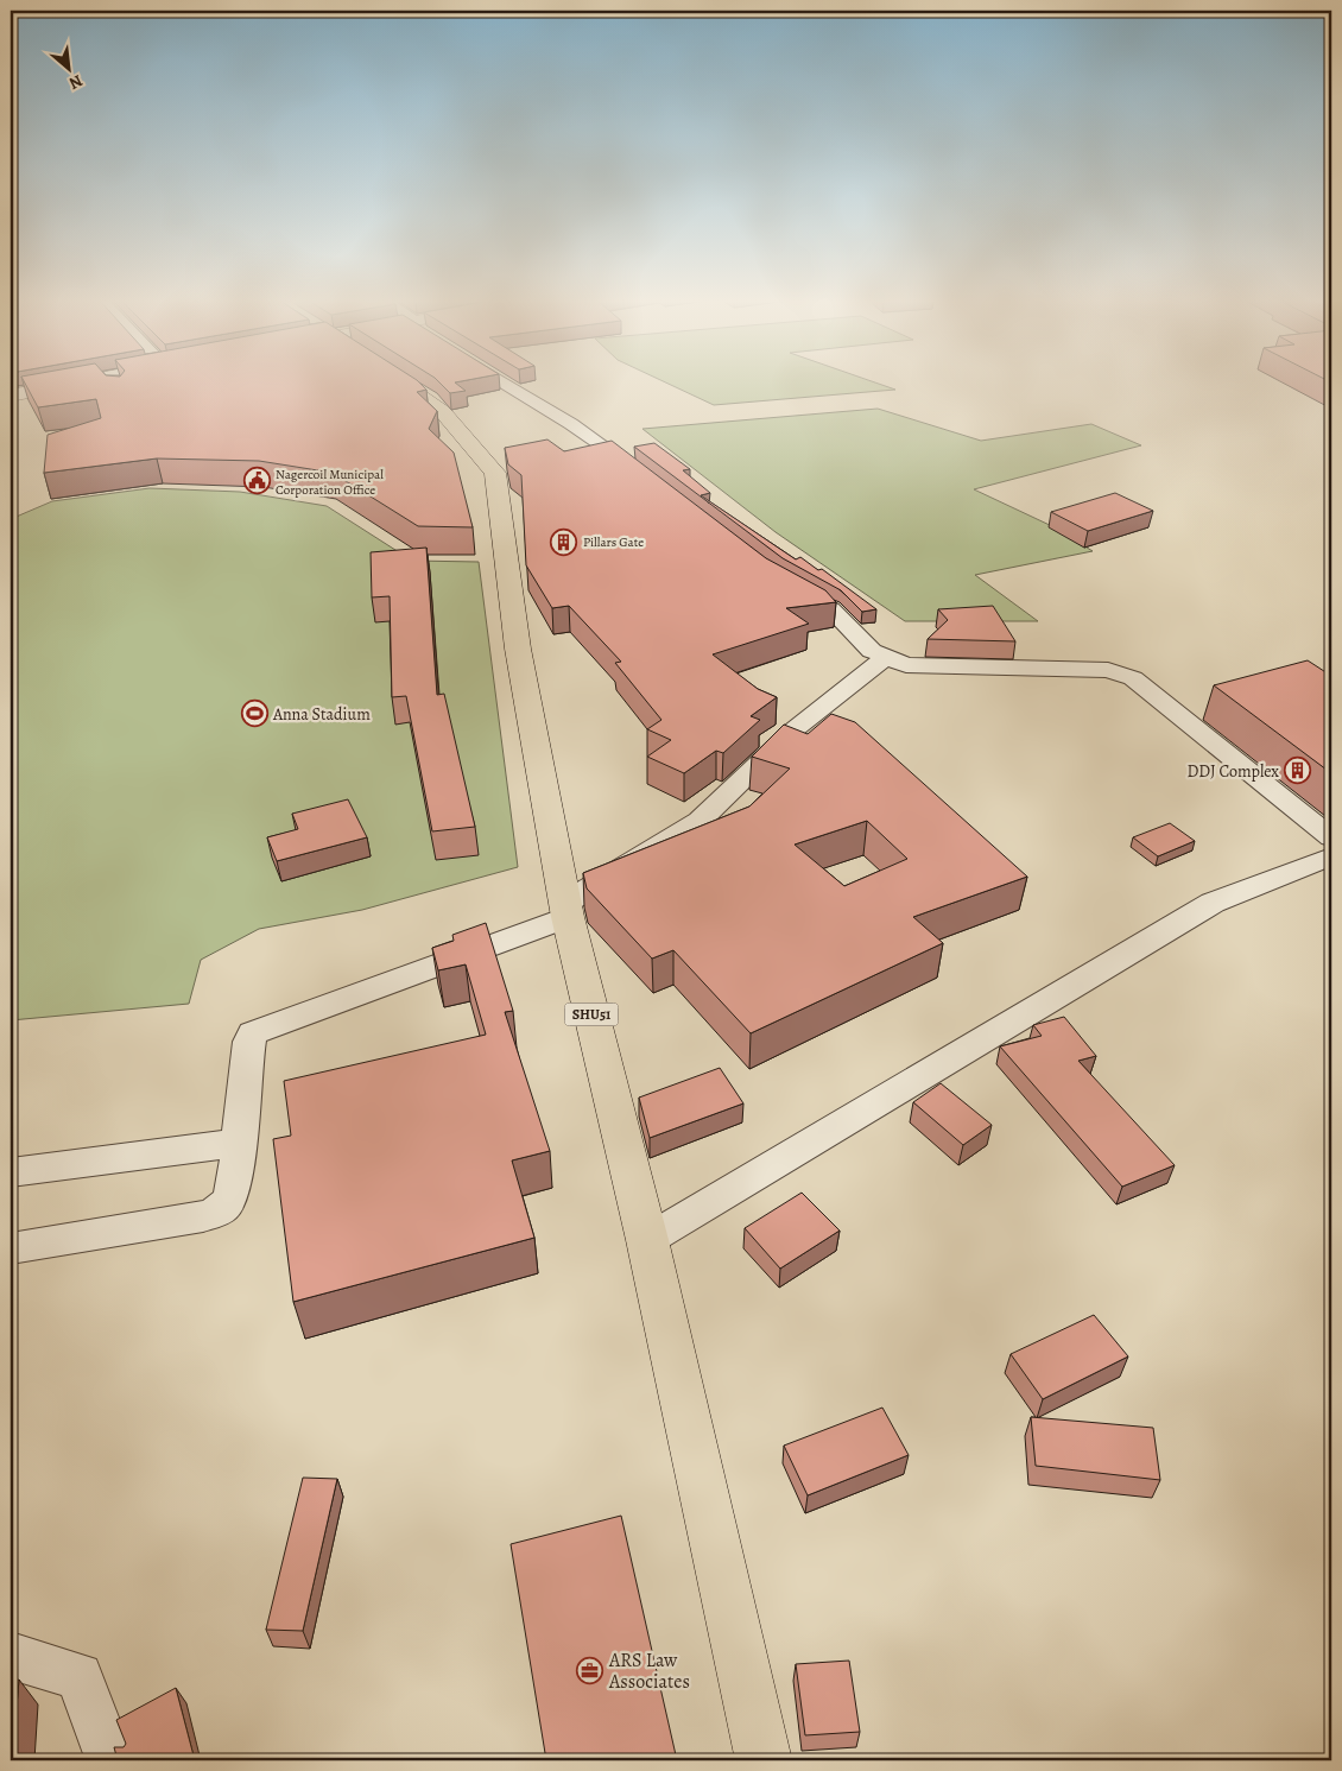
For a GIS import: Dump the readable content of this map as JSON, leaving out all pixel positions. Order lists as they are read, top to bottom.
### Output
{
  "streets": {
    "main road": ["SHU51"]
  },
  "places": {
    "public building": ["Nagercoil Municipal Corporation Office"],
    "building": ["Pillars Gate", "DDJ Complex"],
    "sports": ["Anna Stadium"],
    "office": ["ARS Law Associates"]
  },
  "north": "bottom right"
}
